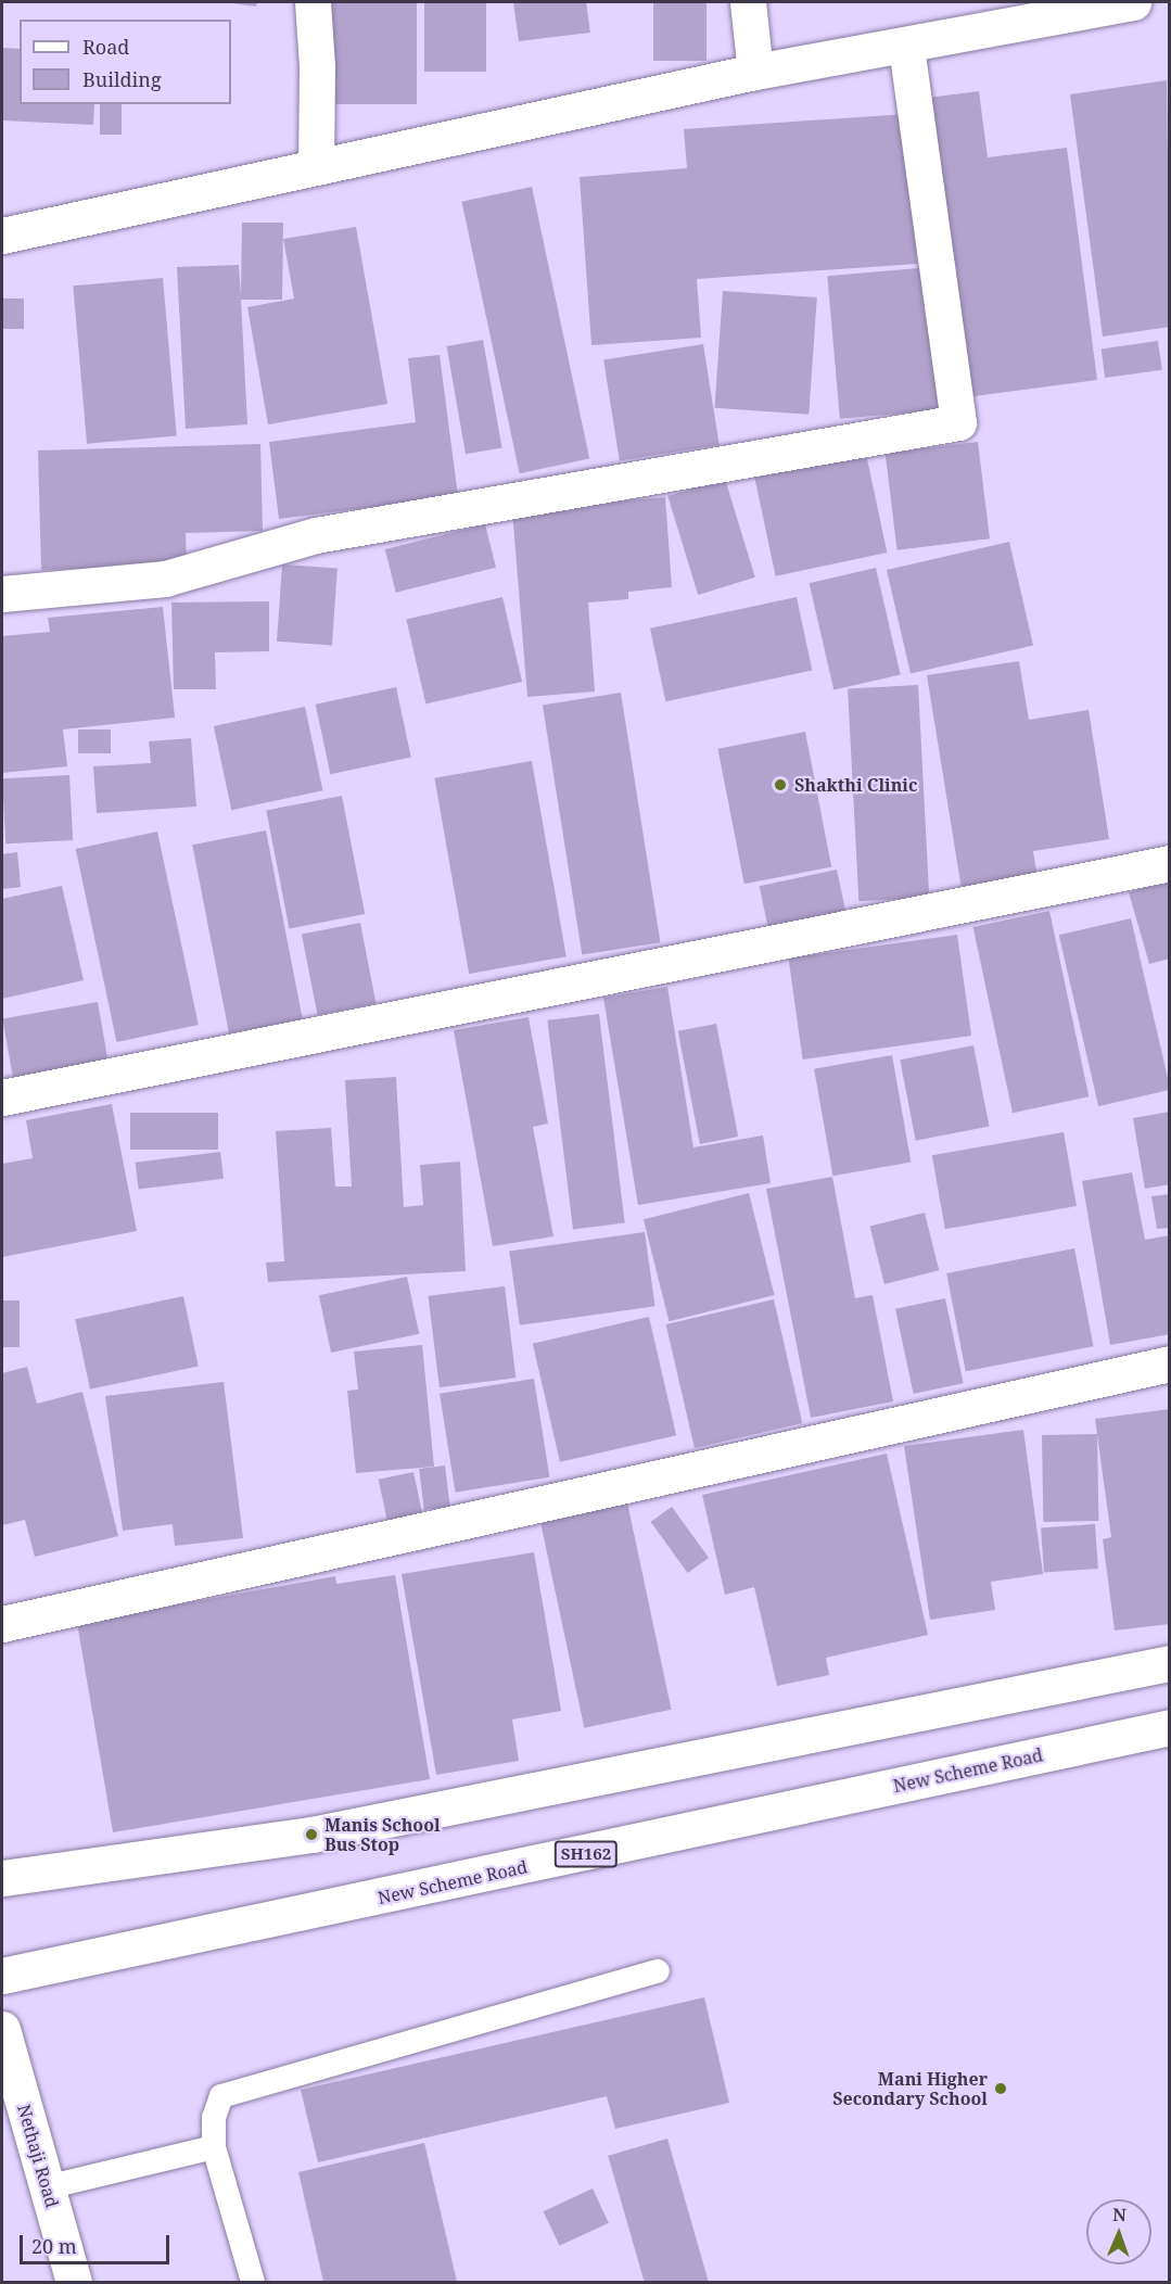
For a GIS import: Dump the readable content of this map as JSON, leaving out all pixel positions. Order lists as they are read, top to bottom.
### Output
{
  "streets": {
    "street": ["New Scheme Road", "SH162", "Nethaji Road"]
  },
  "places": ["Shakthi Clinic", "Manis School Bus Stop", "Mani Higher Secondary School"],
  "legend": ["Road", "Building"],
  "scale_bar": "20 m",
  "north": "top"
}
